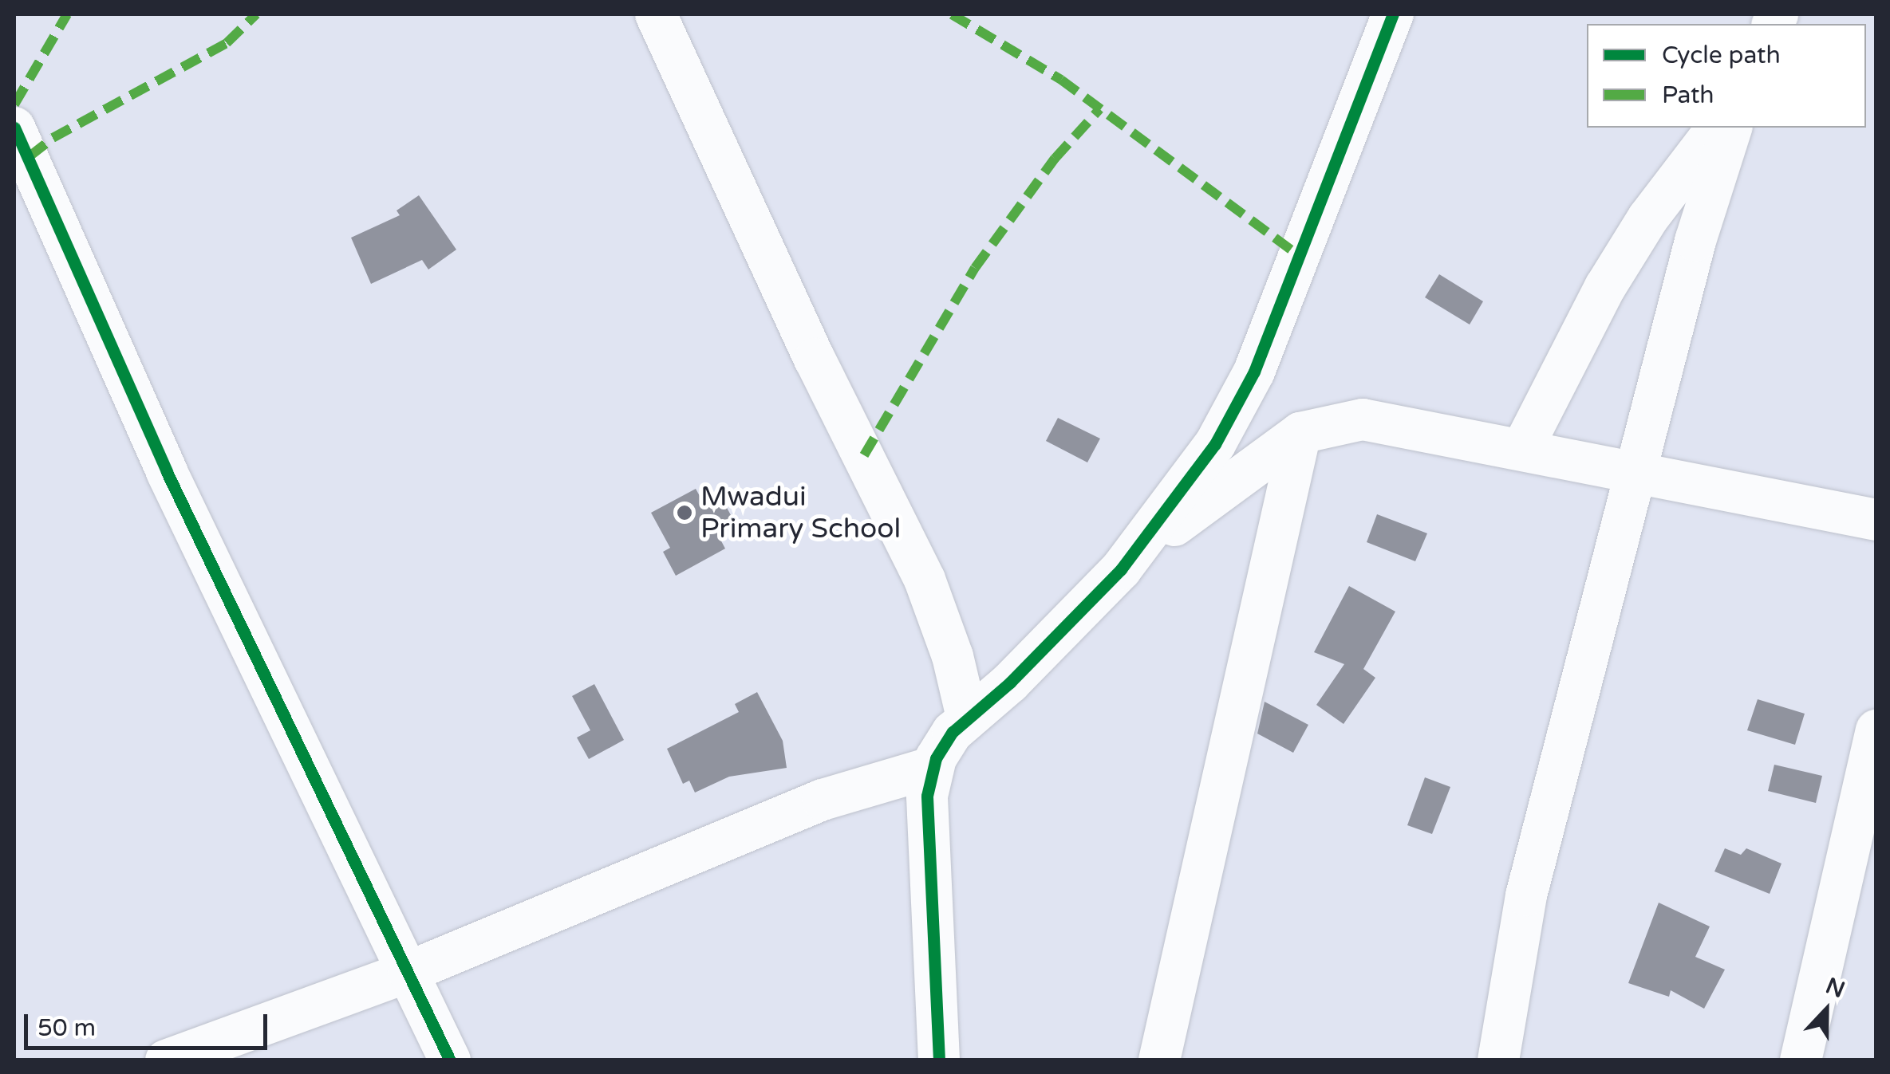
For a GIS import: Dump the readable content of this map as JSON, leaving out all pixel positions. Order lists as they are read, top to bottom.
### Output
{
  "places": ["Mwadui Primary School"],
  "legend": ["Cycle path", "Path"],
  "scale_bar": "50 m",
  "north": "top"
}
